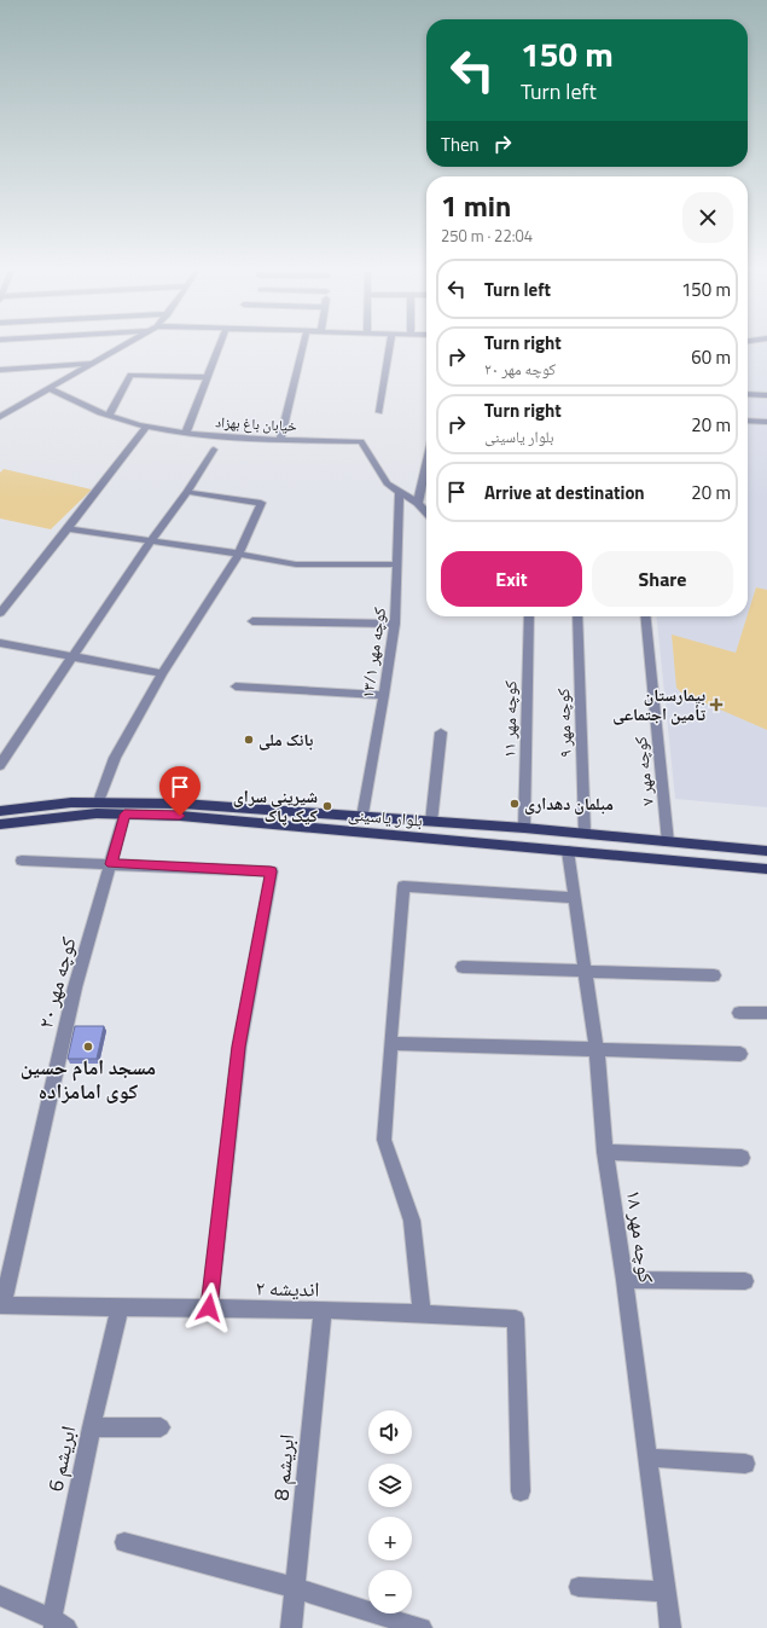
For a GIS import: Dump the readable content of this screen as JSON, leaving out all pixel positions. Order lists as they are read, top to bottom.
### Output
{
  "streets": {
    "main road": ["بلوار یاسینی"],
    "street": [
      "خیابان باغ بهزاد",
      "کوچه مهر ۱۳/۱",
      "کوچه مهر ۱۱",
      "کوچه مهر ۹",
      "کوچه مهر ۷",
      "کوچه مهر ۲۰",
      "کوچه مهر ۱۸",
      "اندیشه ۲",
      "ابریشم 6",
      "ابریشم 8"
    ]
  },
  "crossings": [
    ["خیابان باغ بهزاد", "کوچه مهر ۱۳/۱"],
    ["کوچه مهر ۱۳/۱", "بلوار یاسینی"],
    ["کوچه مهر ۱۱", "بلوار یاسینی"],
    ["کوچه مهر ۹", "بلوار یاسینی"],
    ["کوچه مهر ۷", "بلوار یاسینی"],
    ["بلوار یاسینی", "کوچه مهر ۲۰"],
    ["بلوار یاسینی", "کوچه مهر ۱۸"],
    ["کوچه مهر ۲۰", "اندیشه ۲"],
    ["اندیشه ۲", "ابریشم 6"],
    ["اندیشه ۲", "ابریشم 8"]
  ],
  "places": {
    "health": ["بیمارستان تأمین اجتماعی"],
    "other": [
      "بانک ملی",
      "مبلمان دهداری",
      "شیرینی سرای کیک پاک",
      "مسجد امام حسین کوی امامزاده"
    ]
  },
  "page": {
    "turn": ["150 m", "Turn left"],
    "then": "Then",
    "heading": ["1 min", "250 m · 22:04"],
    "list": [
      {
        "name": "Turn left",
        "value": "150 m"
      },
      {
        "name": "Turn right",
        "note": "کوچه مهر ۲۰",
        "value": "60 m"
      },
      {
        "name": "Turn right",
        "note": "بلوار یاسینی",
        "value": "20 m"
      },
      {
        "name": "Arrive at destination",
        "value": "20 m"
      }
    ],
    "buttons": ["Exit", "Share"],
    "map_buttons": ["+", "−"]
  }
}
